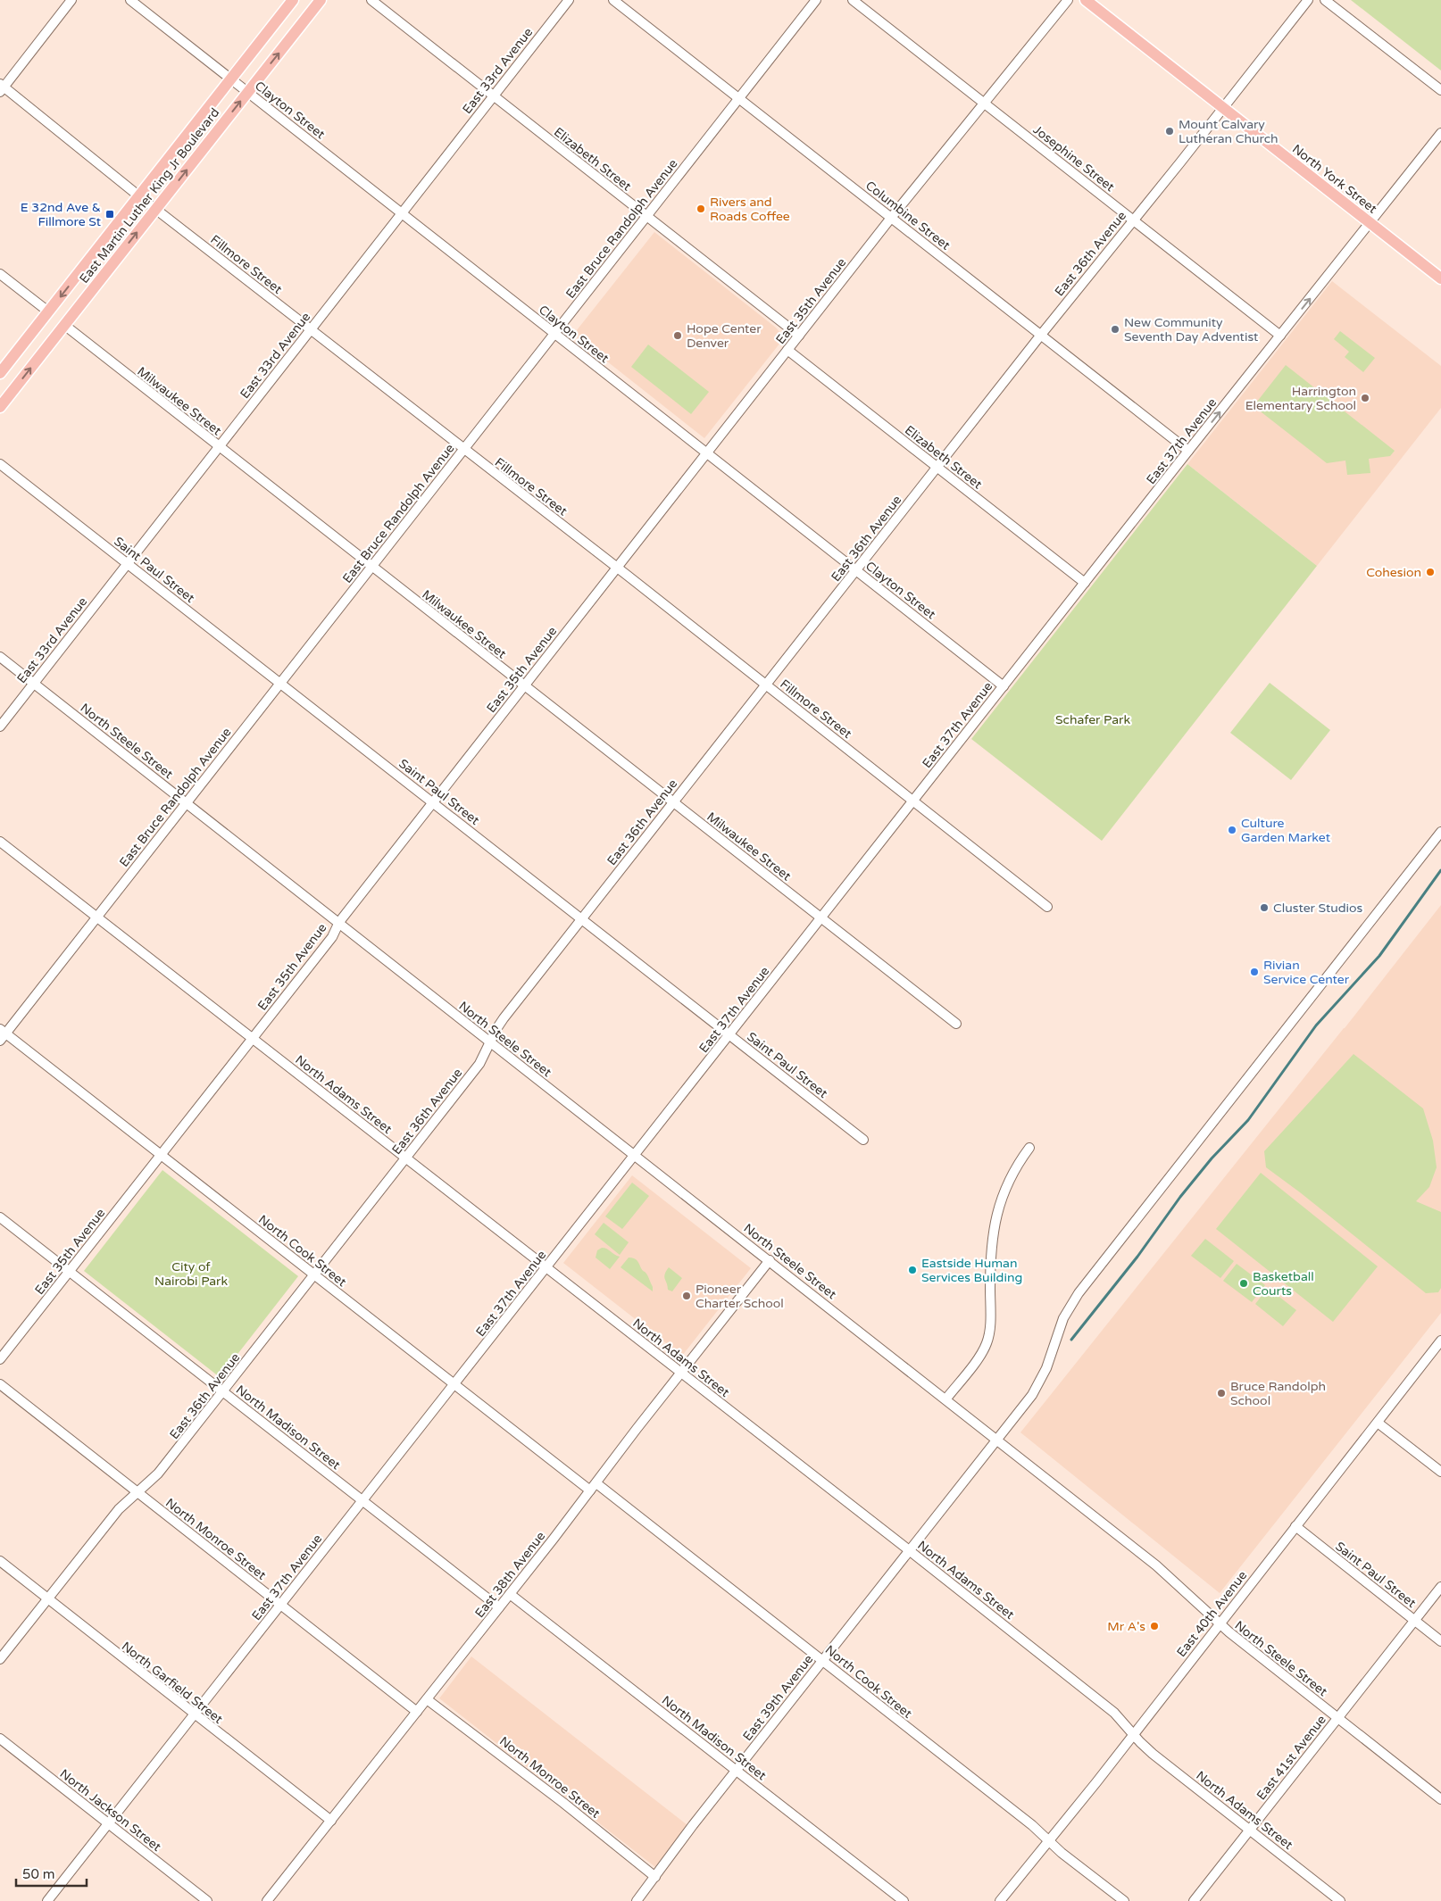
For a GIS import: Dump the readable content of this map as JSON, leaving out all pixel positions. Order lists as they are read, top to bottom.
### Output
{
  "streets": {
    "main road": ["North York Street", "East Martin Luther King Jr Boulevard"],
    "street": [
      "East 33rd Avenue",
      "Clayton Street",
      "Josephine Street",
      "Elizabeth Street",
      "Columbine Street",
      "East Bruce Randolph Avenue",
      "East 36th Avenue",
      "Fillmore Street",
      "East 35th Avenue",
      "Milwaukee Street",
      "East 37th Avenue",
      "Saint Paul Street",
      "North Steele Street",
      "North Adams Street",
      "North Cook Street",
      "North Madison Street",
      "North Monroe Street",
      "East 38th Avenue",
      "East 40th Avenue",
      "North Garfield Street",
      "East 39th Avenue",
      "East 41st Avenue",
      "North Jackson Street"
    ]
  },
  "crossings": [
    ["East 33rd Avenue", "Clayton Street"],
    ["East 33rd Avenue", "Elizabeth Street"],
    ["East 33rd Avenue", "Fillmore Street"],
    ["East 33rd Avenue", "Milwaukee Street"],
    ["East 33rd Avenue", "Saint Paul Street"],
    ["East 33rd Avenue", "North Steele Street"],
    ["Clayton Street", "East Martin Luther King Jr Boulevard"],
    ["Clayton Street", "East Bruce Randolph Avenue"],
    ["Clayton Street", "East 36th Avenue"],
    ["Clayton Street", "East 35th Avenue"],
    ["Clayton Street", "East 37th Avenue"],
    ["Josephine Street", "East 36th Avenue"],
    ["Josephine Street", "East 35th Avenue"],
    ["Josephine Street", "East 37th Avenue"],
    ["Elizabeth Street", "East Bruce Randolph Avenue"],
    ["Elizabeth Street", "East 36th Avenue"],
    ["Elizabeth Street", "East 35th Avenue"],
    ["Elizabeth Street", "East 37th Avenue"],
    ["North York Street", "East 36th Avenue"],
    ["North York Street", "East 37th Avenue"],
    ["East Martin Luther King Jr Boulevard", "Fillmore Street"],
    ["East Martin Luther King Jr Boulevard", "Milwaukee Street"],
    ["Columbine Street", "East Bruce Randolph Avenue"],
    ["Columbine Street", "East 36th Avenue"],
    ["Columbine Street", "East 35th Avenue"],
    ["Columbine Street", "East 37th Avenue"],
    ["East Bruce Randolph Avenue", "Fillmore Street"],
    ["East Bruce Randolph Avenue", "Milwaukee Street"],
    ["East Bruce Randolph Avenue", "Saint Paul Street"],
    ["East Bruce Randolph Avenue", "North Steele Street"],
    ["East Bruce Randolph Avenue", "North Adams Street"],
    ["East Bruce Randolph Avenue", "North Cook Street"],
    ["East 36th Avenue", "Fillmore Street"],
    ["East 36th Avenue", "Milwaukee Street"],
    ["East 36th Avenue", "Saint Paul Street"],
    ["East 36th Avenue", "North Steele Street"],
    ["East 36th Avenue", "North Adams Street"],
    ["East 36th Avenue", "North Cook Street"],
    ["East 36th Avenue", "North Madison Street"],
    ["East 36th Avenue", "North Monroe Street"],
    ["East 36th Avenue", "North Garfield Street"],
    ["Fillmore Street", "East 35th Avenue"],
    ["Fillmore Street", "East 37th Avenue"],
    ["East 35th Avenue", "Milwaukee Street"],
    ["East 35th Avenue", "Saint Paul Street"],
    ["East 35th Avenue", "North Steele Street"],
    ["East 35th Avenue", "North Adams Street"],
    ["East 35th Avenue", "North Cook Street"],
    ["East 35th Avenue", "North Madison Street"],
    ["Milwaukee Street", "East 37th Avenue"],
    ["East 37th Avenue", "Saint Paul Street"],
    ["East 37th Avenue", "North Steele Street"],
    ["East 37th Avenue", "North Adams Street"],
    ["East 37th Avenue", "North Cook Street"],
    ["East 37th Avenue", "North Madison Street"],
    ["East 37th Avenue", "North Monroe Street"],
    ["East 37th Avenue", "North Garfield Street"],
    ["East 37th Avenue", "North Jackson Street"],
    ["Saint Paul Street", "East 40th Avenue"],
    ["Saint Paul Street", "East 41st Avenue"],
    ["North Steele Street", "East 38th Avenue"],
    ["North Steele Street", "East 40th Avenue"],
    ["North Steele Street", "East 39th Avenue"],
    ["North Steele Street", "East 41st Avenue"],
    ["North Adams Street", "East 38th Avenue"],
    ["North Adams Street", "East 40th Avenue"],
    ["North Adams Street", "East 39th Avenue"],
    ["North Adams Street", "East 41st Avenue"],
    ["North Cook Street", "East 38th Avenue"],
    ["North Cook Street", "East 40th Avenue"],
    ["North Cook Street", "East 39th Avenue"],
    ["North Madison Street", "East 38th Avenue"],
    ["North Madison Street", "East 39th Avenue"],
    ["North Monroe Street", "East 38th Avenue"],
    ["North Monroe Street", "East 39th Avenue"],
    ["East 38th Avenue", "North Garfield Street"]
  ],
  "parks": ["Schafer Park", "City of Nairobi Park"],
  "places": {
    "other": [
      "Mount Calvary Lutheran Church",
      "Rivers and Roads Coffee",
      "New Community Seventh Day Adventist",
      "Hope Center Denver",
      "Harrington Elementary School",
      "Cohesion",
      "Culture Garden Market",
      "Cluster Studios",
      "Rivian Service Center",
      "Eastside Human Services Building",
      "Basketball Courts",
      "Pioneer Charter School",
      "Bruce Randolph School",
      "Mr A's"
    ],
    "transit": ["E 32nd Ave & Fillmore St"]
  },
  "scale_bar": "50 m"
}
